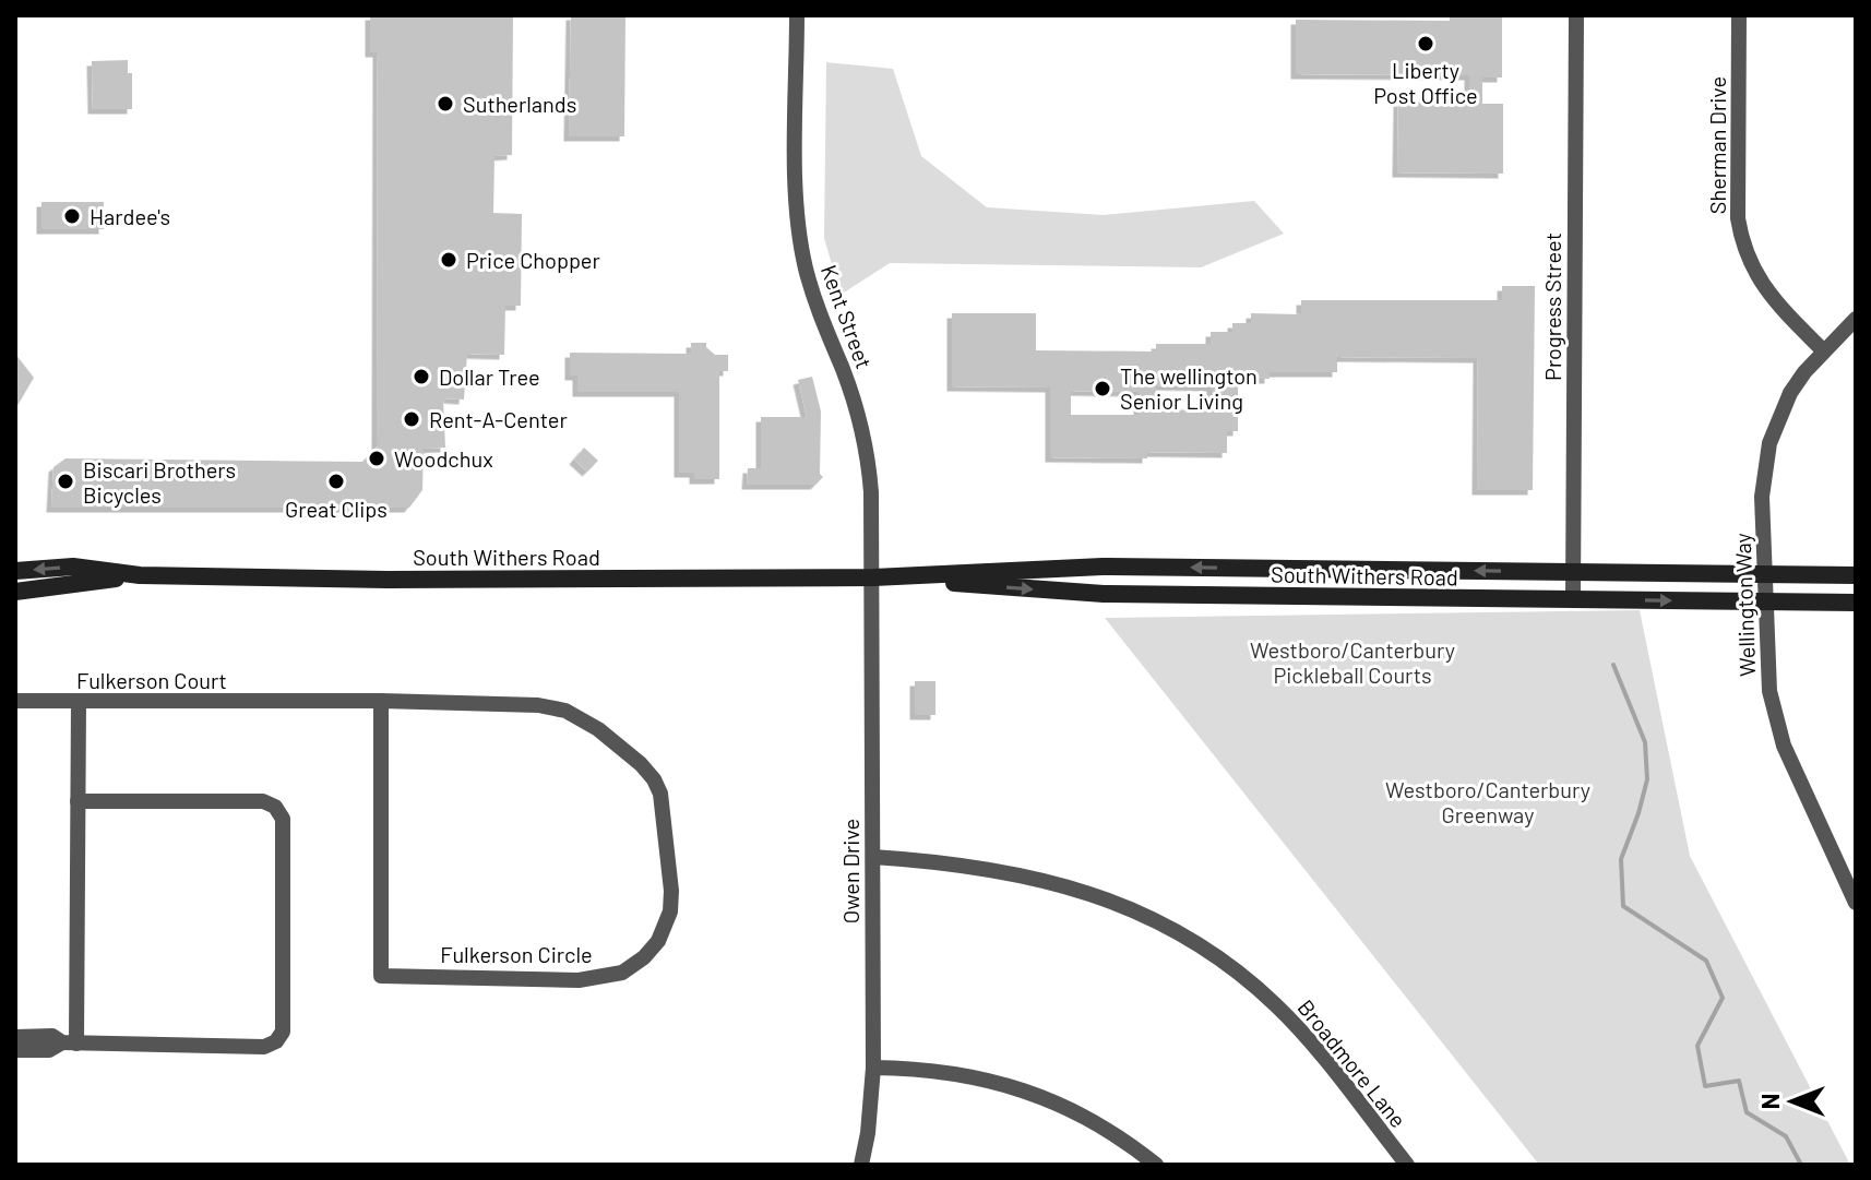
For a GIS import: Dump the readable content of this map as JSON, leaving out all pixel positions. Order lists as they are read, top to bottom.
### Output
{
  "streets": {
    "main road": ["South Withers Road"],
    "street": [
      "Sherman Drive",
      "Progress Street",
      "Kent Street",
      "Wellington Way",
      "Fulkerson Court",
      "Owen Drive",
      "Fulkerson Circle",
      "Broadmore Lane"
    ]
  },
  "crossings": [
    ["Sherman Drive", "Wellington Way"],
    ["Progress Street", "South Withers Road"],
    ["Kent Street", "South Withers Road"],
    ["Kent Street", "Owen Drive"],
    ["South Withers Road", "Wellington Way"],
    ["South Withers Road", "Owen Drive"],
    ["Fulkerson Court", "Fulkerson Circle"],
    ["Owen Drive", "Broadmore Lane"]
  ],
  "parks": ["Westboro/Canterbury Pickleball Courts", "Westboro/Canterbury Greenway"],
  "places": [
    "Liberty Post Office",
    "Sutherlands",
    "Hardee's",
    "Price Chopper",
    "Dollar Tree",
    "The wellington Senior Living",
    "Rent-A-Center",
    "Woodchux",
    "Biscari Brothers Bicycles",
    "Great Clips"
  ],
  "north": "left"
}
